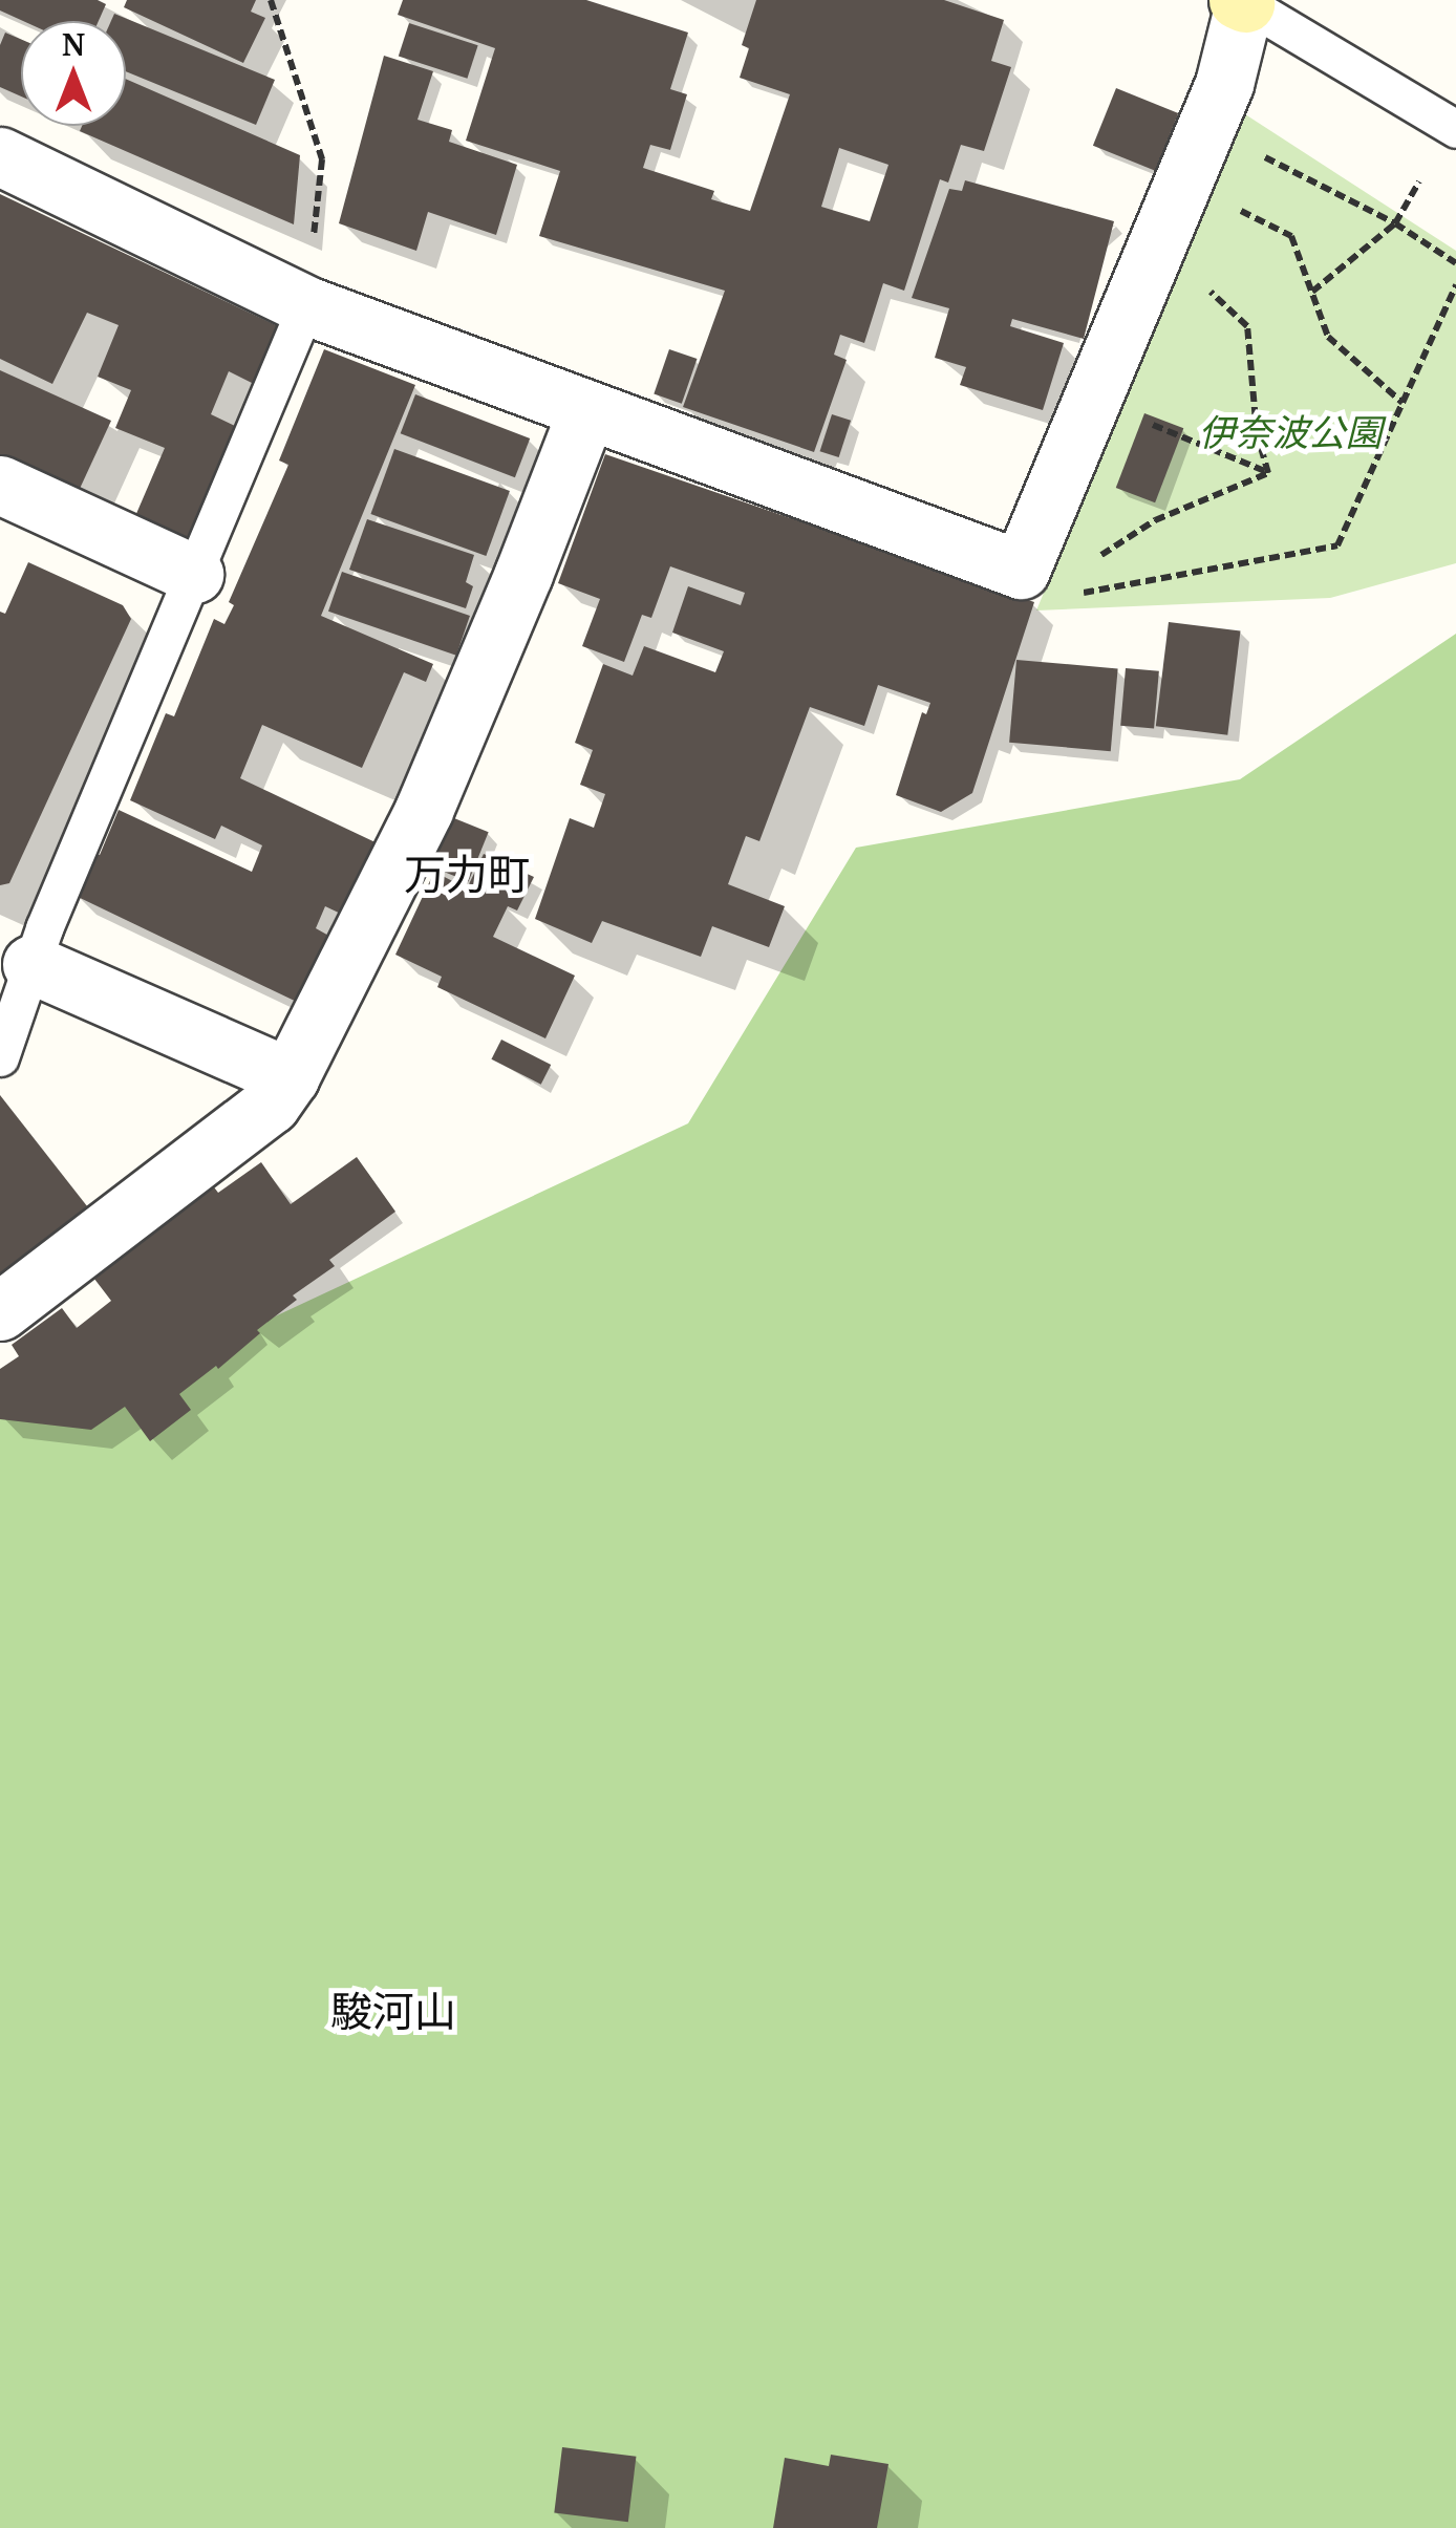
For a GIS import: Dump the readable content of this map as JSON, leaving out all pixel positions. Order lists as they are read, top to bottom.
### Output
{
  "districts": ["万力町", "駿河山"],
  "parks": ["伊奈波公園"],
  "north": "top"
}
